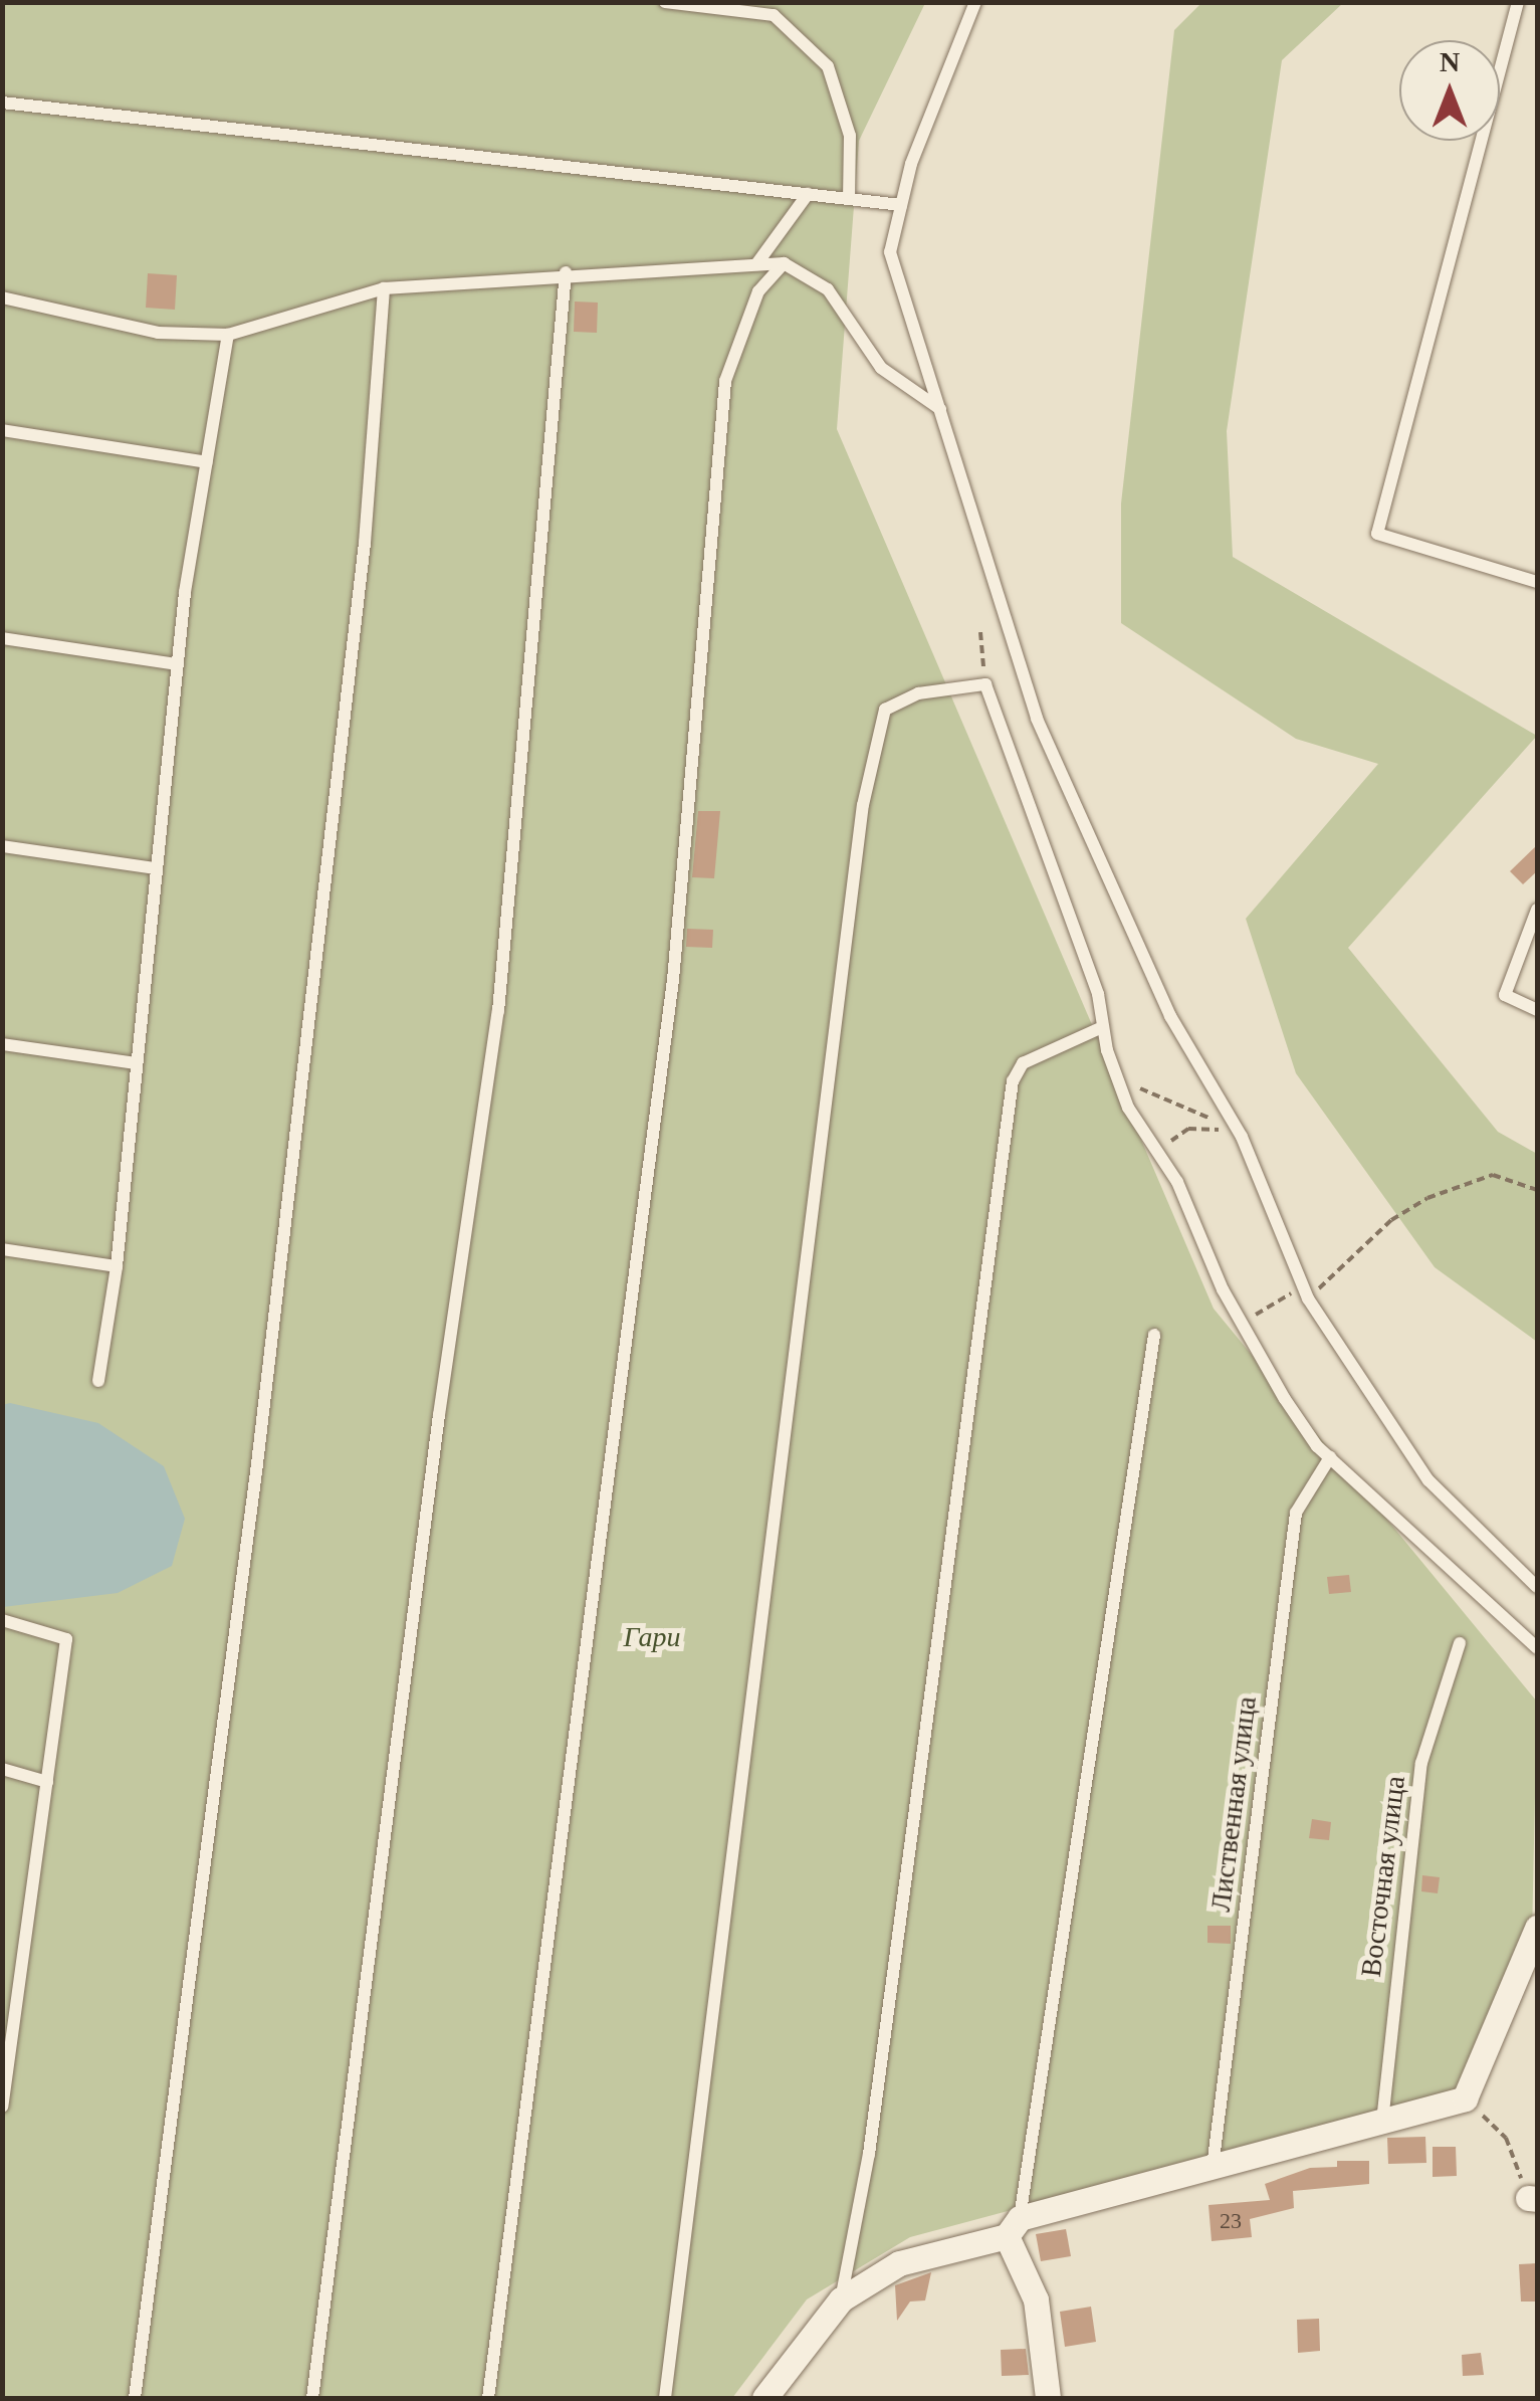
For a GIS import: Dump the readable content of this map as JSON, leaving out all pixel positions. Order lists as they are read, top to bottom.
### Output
{
  "streets": {
    "lane": ["Лиственная улица", "Восточная улица"]
  },
  "parks": ["Гари"],
  "house_numbers": ["23"],
  "north": "top"
}
